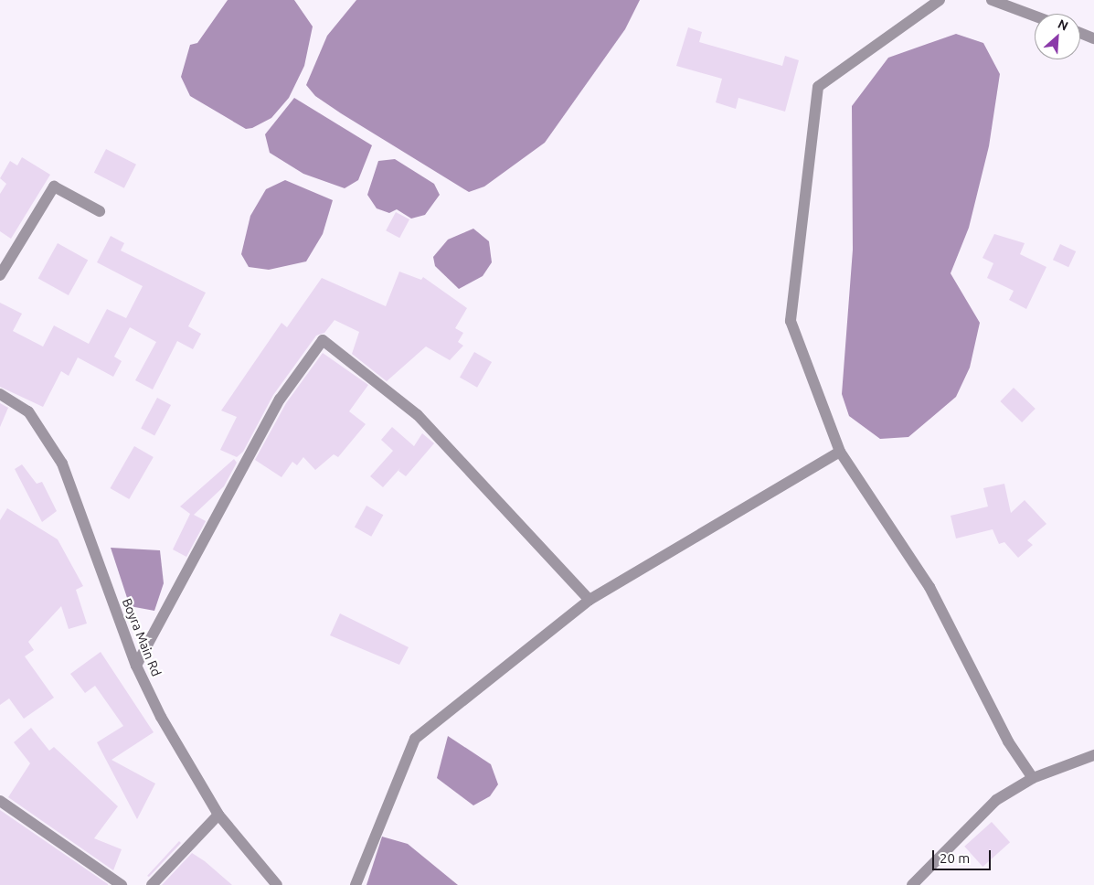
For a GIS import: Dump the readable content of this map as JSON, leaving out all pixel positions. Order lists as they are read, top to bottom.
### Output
{
  "streets": {
    "street": ["Boyra Main Rd"]
  },
  "scale_bar": "20 m",
  "north": "top right"
}
